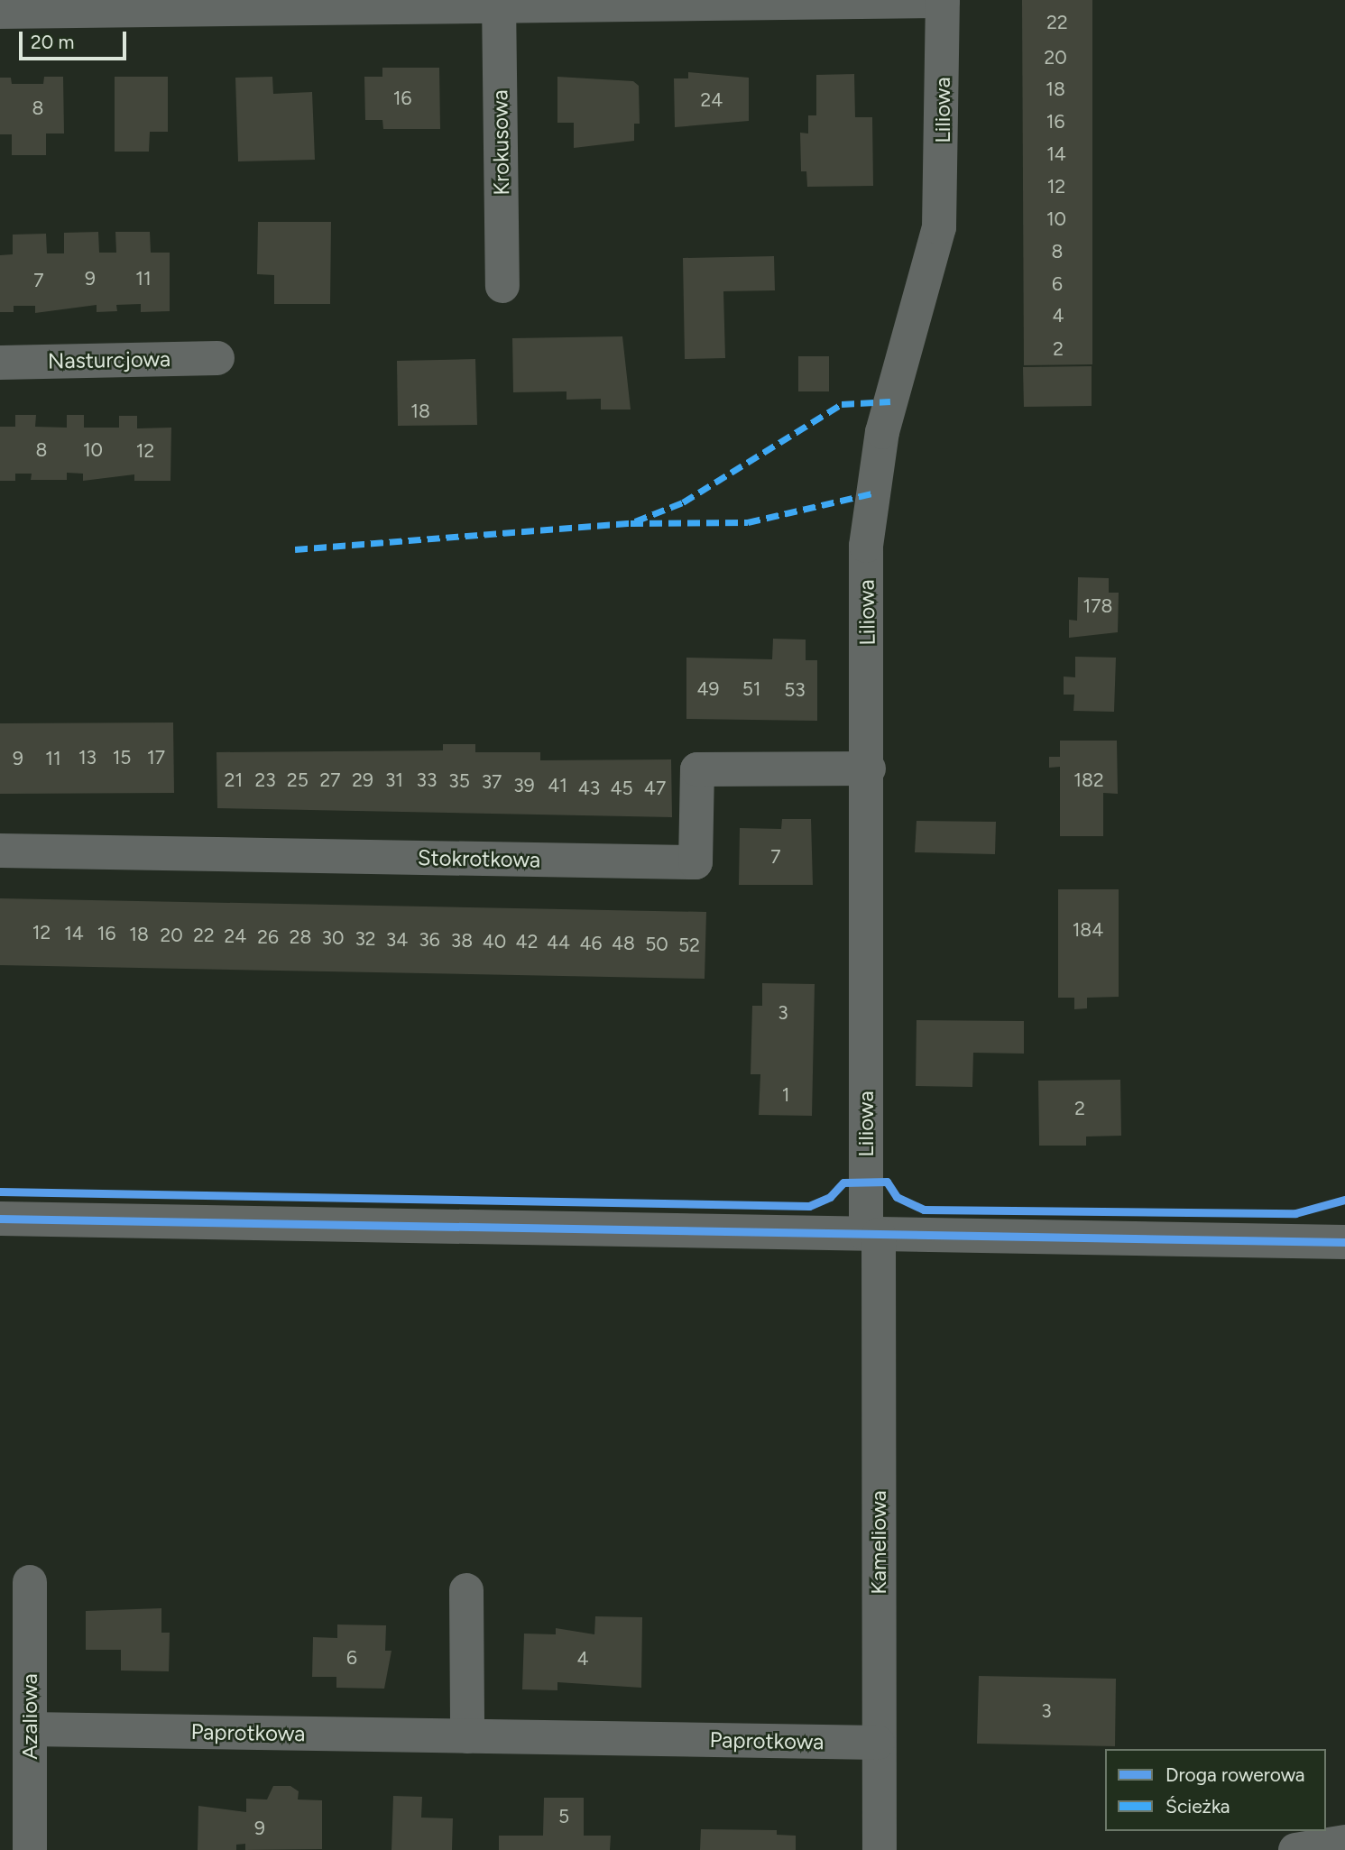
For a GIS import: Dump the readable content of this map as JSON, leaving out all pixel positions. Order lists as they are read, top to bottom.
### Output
{
  "streets": {
    "street": [
      "Liliowa",
      "Krokusowa",
      "Nasturcjowa",
      "Stokrotkowa",
      "Kameliowa",
      "Azaliowa",
      "Paprotkowa"
    ]
  },
  "crossings": [
    ["Liliowa", "Stokrotkowa"],
    ["Liliowa", "Kameliowa"],
    ["Kameliowa", "Paprotkowa"],
    ["Azaliowa", "Paprotkowa"]
  ],
  "house_numbers": [
    "22",
    "20",
    "18",
    "16",
    "24",
    "8",
    "16",
    "14",
    "12",
    "10",
    "8",
    "9",
    "11",
    "7",
    "6",
    "4",
    "2",
    "18",
    "8",
    "10",
    "12",
    "178",
    "49",
    "51",
    "53",
    "13",
    "15",
    "17",
    "9",
    "11",
    "21",
    "23",
    "25",
    "27",
    "29",
    "31",
    "33",
    "182",
    "35",
    "37",
    "39",
    "41",
    "43",
    "45",
    "47",
    "7",
    "184",
    "12",
    "14",
    "16",
    "18",
    "20",
    "22",
    "24",
    "26",
    "28",
    "30",
    "32",
    "34",
    "36",
    "38",
    "40",
    "42",
    "44",
    "46",
    "48",
    "50",
    "52",
    "3",
    "1",
    "2",
    "6",
    "4",
    "3",
    "5",
    "9"
  ],
  "legend": ["Droga rowerowa", "Ścieżka"],
  "scale_bar": "20 m"
}
